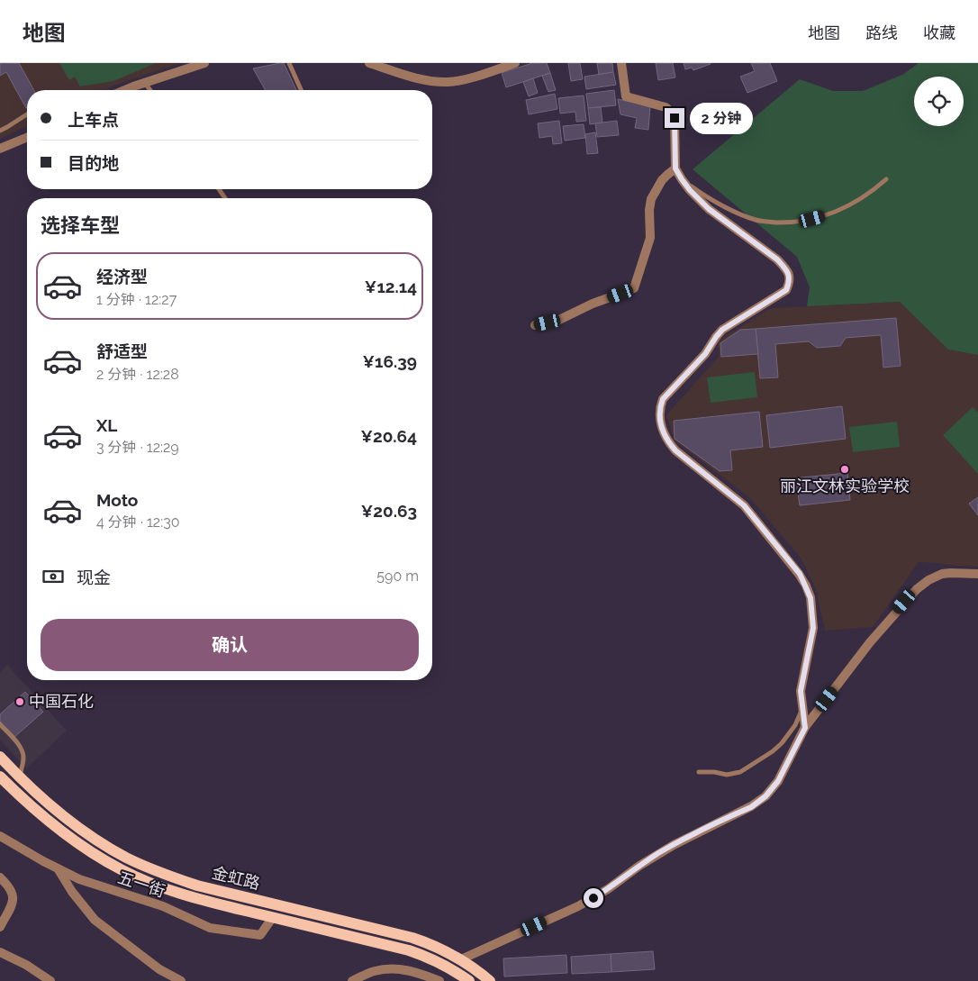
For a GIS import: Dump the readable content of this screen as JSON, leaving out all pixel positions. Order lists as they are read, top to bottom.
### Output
{
  "streets": {
    "main road": ["金虹路"],
    "street": ["五一街"]
  },
  "crossings": [
    ["金虹路", "五一街"]
  ],
  "places": ["丽江文林实验学校", "中国石化"],
  "page": {
    "header": "地图",
    "nav": ["地图", "路线", "收藏"],
    "banner": ["上车点", "目的地"],
    "bubble": "2 分钟",
    "heading": "选择车型",
    "list": [
      {
        "name": "经济型",
        "note": "1 分钟 · 12:27",
        "value": "¥12.14"
      },
      {
        "name": "舒适型",
        "note": "2 分钟 · 12:28",
        "value": "¥16.39"
      },
      {
        "name": "XL",
        "note": "3 分钟 · 12:29",
        "value": "¥20.64"
      },
      {
        "name": "Moto",
        "note": "4 分钟 · 12:30",
        "value": "¥20.63"
      }
    ],
    "pay": ["现金", "590 m"],
    "buttons": "确认"
  }
}
